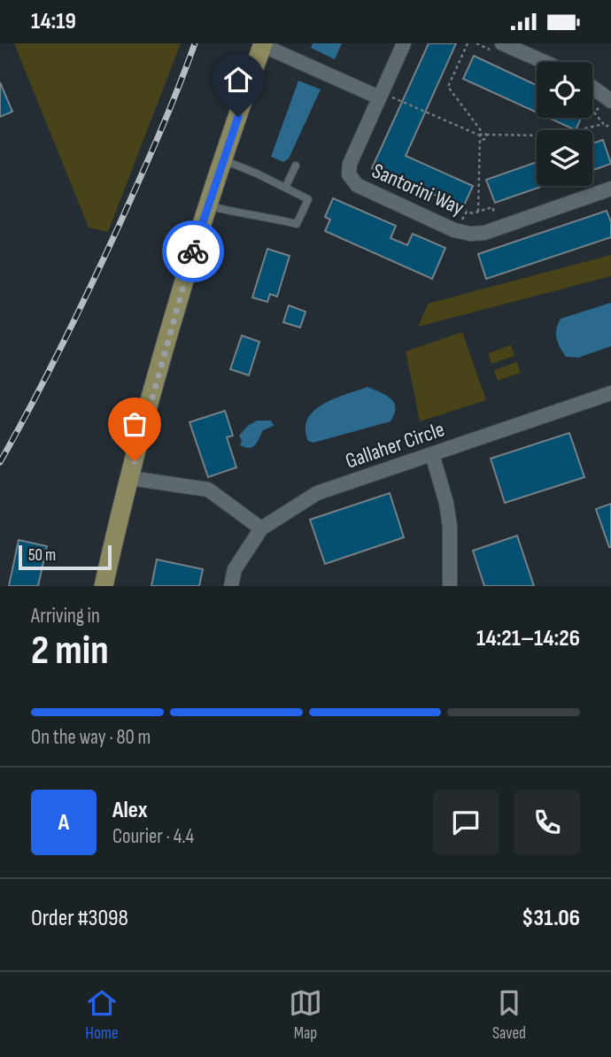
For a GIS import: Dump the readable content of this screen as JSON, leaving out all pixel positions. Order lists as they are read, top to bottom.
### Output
{
  "streets": {
    "street": ["Santorini Way", "Gallaher Circle"]
  },
  "scale_bar": "50 m",
  "page": {
    "status": "14:19",
    "scale": "50 m",
    "heading": ["2 min", "Arriving in", "14:21–14:26"],
    "panel": [
      "Alex",
      "Courier · 4.4",
      "Order #3098",
      "$31.06"
    ],
    "bar": "On the way · 80 m",
    "round": "A",
    "tabs": ["Home", "Map", "Saved"]
  }
}
